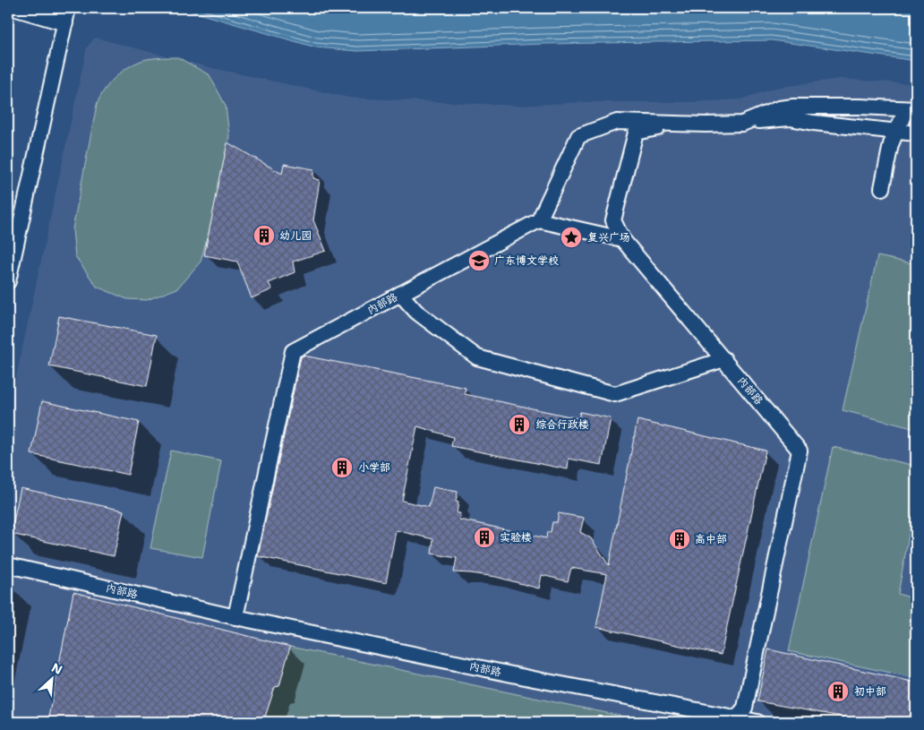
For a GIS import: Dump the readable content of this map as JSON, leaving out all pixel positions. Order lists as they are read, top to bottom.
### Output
{
  "streets": {
    "street": ["内部路"]
  },
  "places": {
    "building": [
      "幼儿园",
      "综合行政楼",
      "小学部",
      "实验楼",
      "高中部",
      "初中部"
    ],
    "place": ["复兴广场"],
    "school or university": ["广东博文学校"]
  },
  "north": "top right"
}
